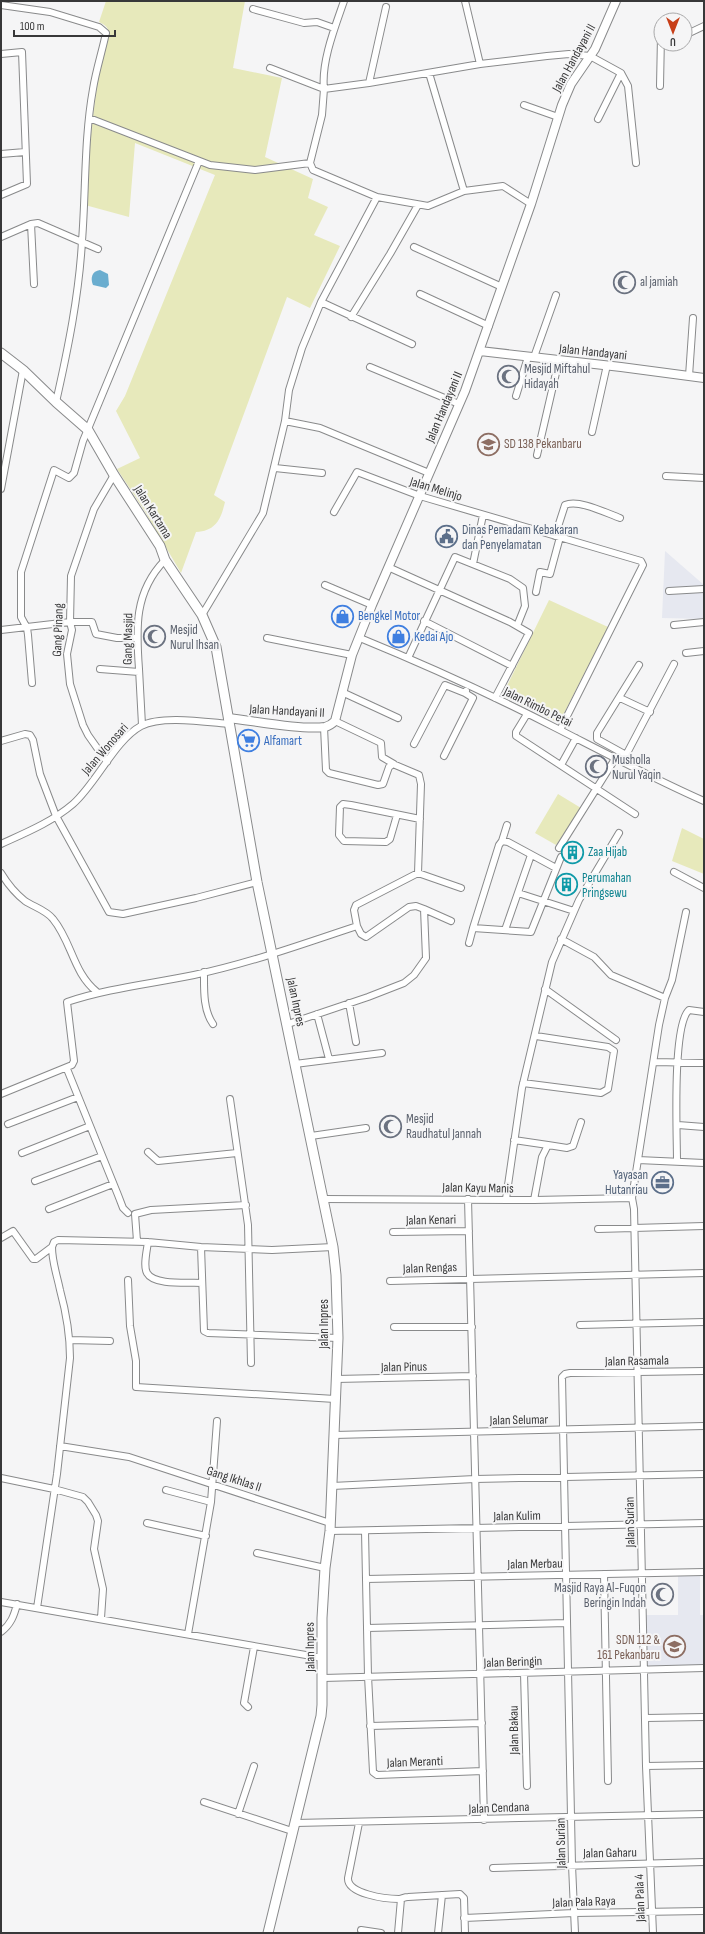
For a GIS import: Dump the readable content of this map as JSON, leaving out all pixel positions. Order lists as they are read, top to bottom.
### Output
{
  "streets": {
    "main road": ["Jalan Kartama", "Jalan Inpres"],
    "street": [
      "Jalan Handayani II",
      "Jalan Handayani",
      "Jalan Melinjo",
      "Gang Pinang",
      "Gang Masjid",
      "Jalan Rimbo Petai",
      "Jalan Wonosari",
      "Jalan Kayu Manis",
      "Jalan Kenari",
      "Jalan Rengas",
      "Jalan Rasamala",
      "Jalan Pinus",
      "Jalan Selumar",
      "Gang Ikhlas II",
      "Jalan Kulim",
      "Jalan Surian",
      "Jalan Merbau",
      "Jalan Beringin",
      "Jalan Bakau",
      "Jalan Meranti",
      "Jalan Cendana",
      "Jalan Gaharu",
      "Jalan Pala 4",
      "Jalan Pala Raya"
    ]
  },
  "crossings": [
    ["Jalan Handayani II", "Jalan Handayani"],
    ["Jalan Handayani II", "Jalan Melinjo"],
    ["Jalan Handayani II", "Jalan Kartama"],
    ["Jalan Handayani II", "Jalan Rimbo Petai"],
    ["Jalan Handayani II", "Jalan Wonosari"],
    ["Jalan Handayani II", "Jalan Inpres"],
    ["Jalan Melinjo", "Jalan Rimbo Petai"],
    ["Jalan Kartama", "Gang Pinang"],
    ["Jalan Kartama", "Gang Masjid"],
    ["Jalan Kartama", "Jalan Wonosari"],
    ["Jalan Kartama", "Jalan Inpres"],
    ["Gang Pinang", "Jalan Wonosari"],
    ["Gang Masjid", "Jalan Wonosari"],
    ["Jalan Wonosari", "Jalan Inpres"],
    ["Jalan Inpres", "Jalan Kayu Manis"],
    ["Jalan Inpres", "Jalan Pinus"],
    ["Jalan Inpres", "Jalan Selumar"],
    ["Jalan Inpres", "Gang Ikhlas II"],
    ["Jalan Inpres", "Jalan Kulim"],
    ["Jalan Inpres", "Jalan Beringin"],
    ["Jalan Inpres", "Jalan Cendana"],
    ["Jalan Kayu Manis", "Jalan Surian"],
    ["Jalan Rengas", "Jalan Surian"],
    ["Jalan Rasamala", "Jalan Surian"],
    ["Jalan Selumar", "Jalan Surian"],
    ["Gang Ikhlas II", "Jalan Kulim"],
    ["Jalan Kulim", "Jalan Surian"],
    ["Jalan Kulim", "Jalan Meranti"],
    ["Jalan Surian", "Jalan Merbau"],
    ["Jalan Surian", "Jalan Beringin"],
    ["Jalan Surian", "Jalan Cendana"],
    ["Jalan Surian", "Jalan Gaharu"],
    ["Jalan Surian", "Jalan Pala 4"],
    ["Jalan Surian", "Jalan Pala Raya"],
    ["Jalan Merbau", "Jalan Meranti"],
    ["Jalan Beringin", "Jalan Bakau"],
    ["Jalan Beringin", "Jalan Meranti"],
    ["Jalan Cendana", "Jalan Pala 4"],
    ["Jalan Gaharu", "Jalan Pala 4"],
    ["Jalan Pala 4", "Jalan Pala Raya"]
  ],
  "places": {
    "mosque": [
      "al jamiah",
      "Mesjid Miftahul Hidayah",
      "Mesjid Nurul Ihsan",
      "Musholla Nurul Yaqin",
      "Mesjid Raudhatul Jannah",
      "Masjid Raya Al-Fuqon Beringin Indah"
    ],
    "school or university": ["SD 138 Pekanbaru", "SDN 112 & 161 Pekanbaru"],
    "public building": ["Dinas Pemadam Kebakaran dan Penyelamatan"],
    "shop": ["Bengkel Motor", "Kedai Ajo"],
    "supermarket": ["Alfamart"],
    "building": ["Zaa Hijab", "Perumahan Pringsewu"],
    "office": ["Yayasan Hutanriau"]
  },
  "scale_bar": "100 m",
  "north": "bottom"
}
